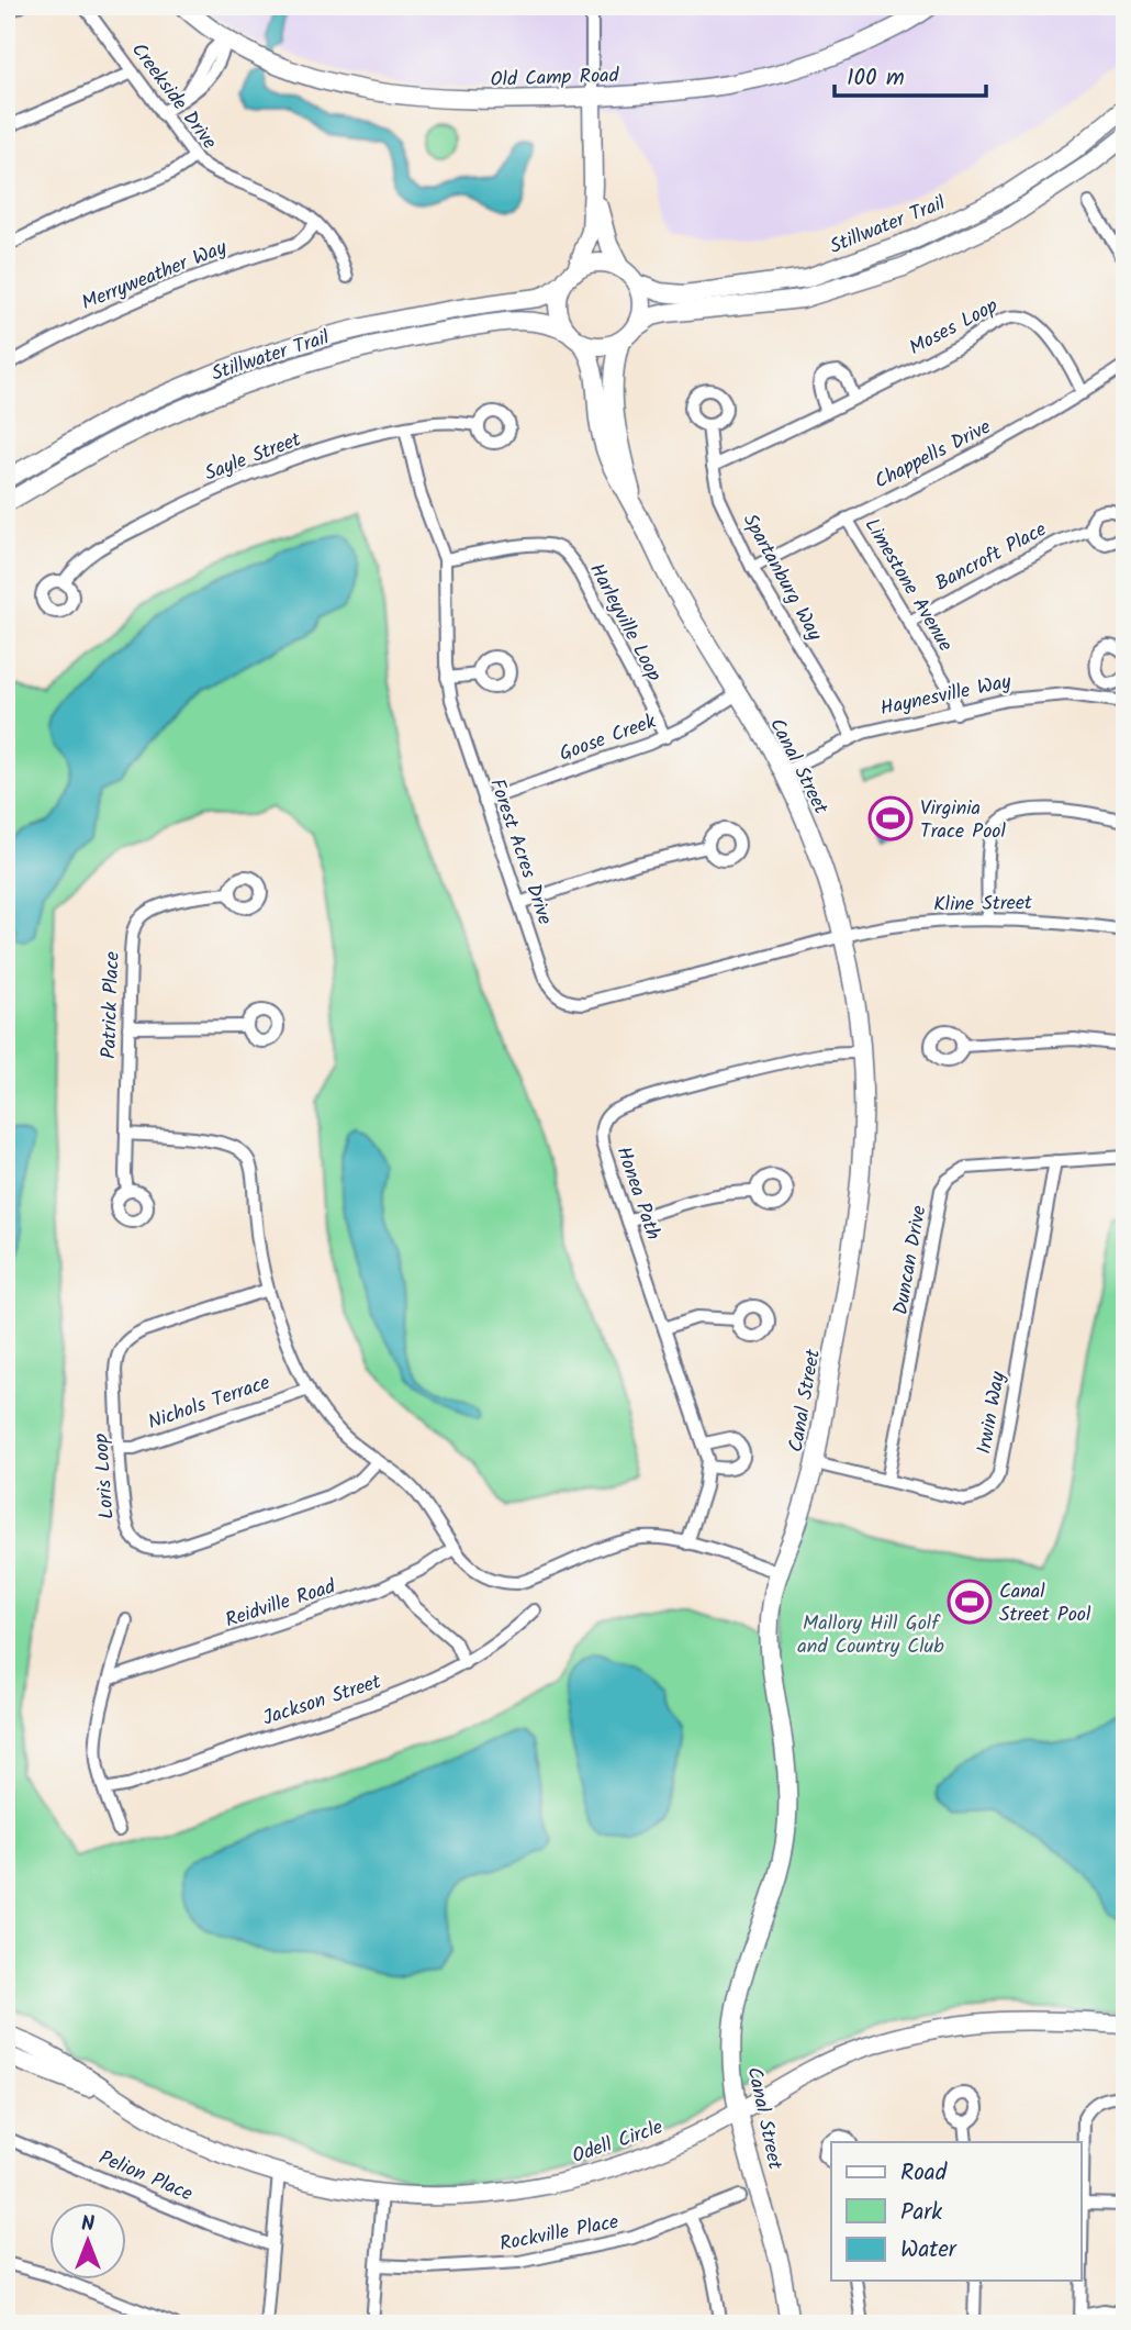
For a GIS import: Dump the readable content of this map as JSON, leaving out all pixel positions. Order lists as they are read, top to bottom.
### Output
{
  "streets": {
    "street": [
      "Old Camp Road",
      "Creekside Drive",
      "Stillwater Trail",
      "Merryweather Way",
      "Moses Loop",
      "Chappells Drive",
      "Sayle Street",
      "Bancroft Place",
      "Spartanburg Way",
      "Limestone Avenue",
      "Harleyville Loop",
      "Haynesville Way",
      "Goose Creek",
      "Canal Street",
      "Forest Acres Drive",
      "Kline Street",
      "Patrick Place",
      "Honea Path",
      "Duncan Drive",
      "Nichols Terrace",
      "Irwin Way",
      "Loris Loop",
      "Reidville Road",
      "Jackson Street",
      "Odell Circle",
      "Pelion Place",
      "Rockville Place"
    ]
  },
  "crossings": [
    ["Creekside Drive", "Merryweather Way"],
    ["Stillwater Trail", "Canal Street"],
    ["Moses Loop", "Chappells Drive"],
    ["Moses Loop", "Spartanburg Way"],
    ["Chappells Drive", "Spartanburg Way"],
    ["Chappells Drive", "Limestone Avenue"],
    ["Sayle Street", "Forest Acres Drive"],
    ["Bancroft Place", "Limestone Avenue"],
    ["Spartanburg Way", "Haynesville Way"],
    ["Limestone Avenue", "Haynesville Way"],
    ["Harleyville Loop", "Goose Creek"],
    ["Harleyville Loop", "Forest Acres Drive"],
    ["Haynesville Way", "Canal Street"],
    ["Goose Creek", "Canal Street"],
    ["Goose Creek", "Forest Acres Drive"],
    ["Canal Street", "Forest Acres Drive"],
    ["Canal Street", "Kline Street"],
    ["Canal Street", "Honea Path"],
    ["Canal Street", "Irwin Way"],
    ["Canal Street", "Odell Circle"],
    ["Forest Acres Drive", "Kline Street"],
    ["Duncan Drive", "Irwin Way"],
    ["Nichols Terrace", "Loris Loop"]
  ],
  "parks": ["Mallory Hill Golf and Country Club"],
  "places": {
    "sports": ["Virginia Trace Pool", "Canal Street Pool"]
  },
  "legend": ["Road", "Park", "Water"],
  "scale_bar": "100 m",
  "north": "top"
}
